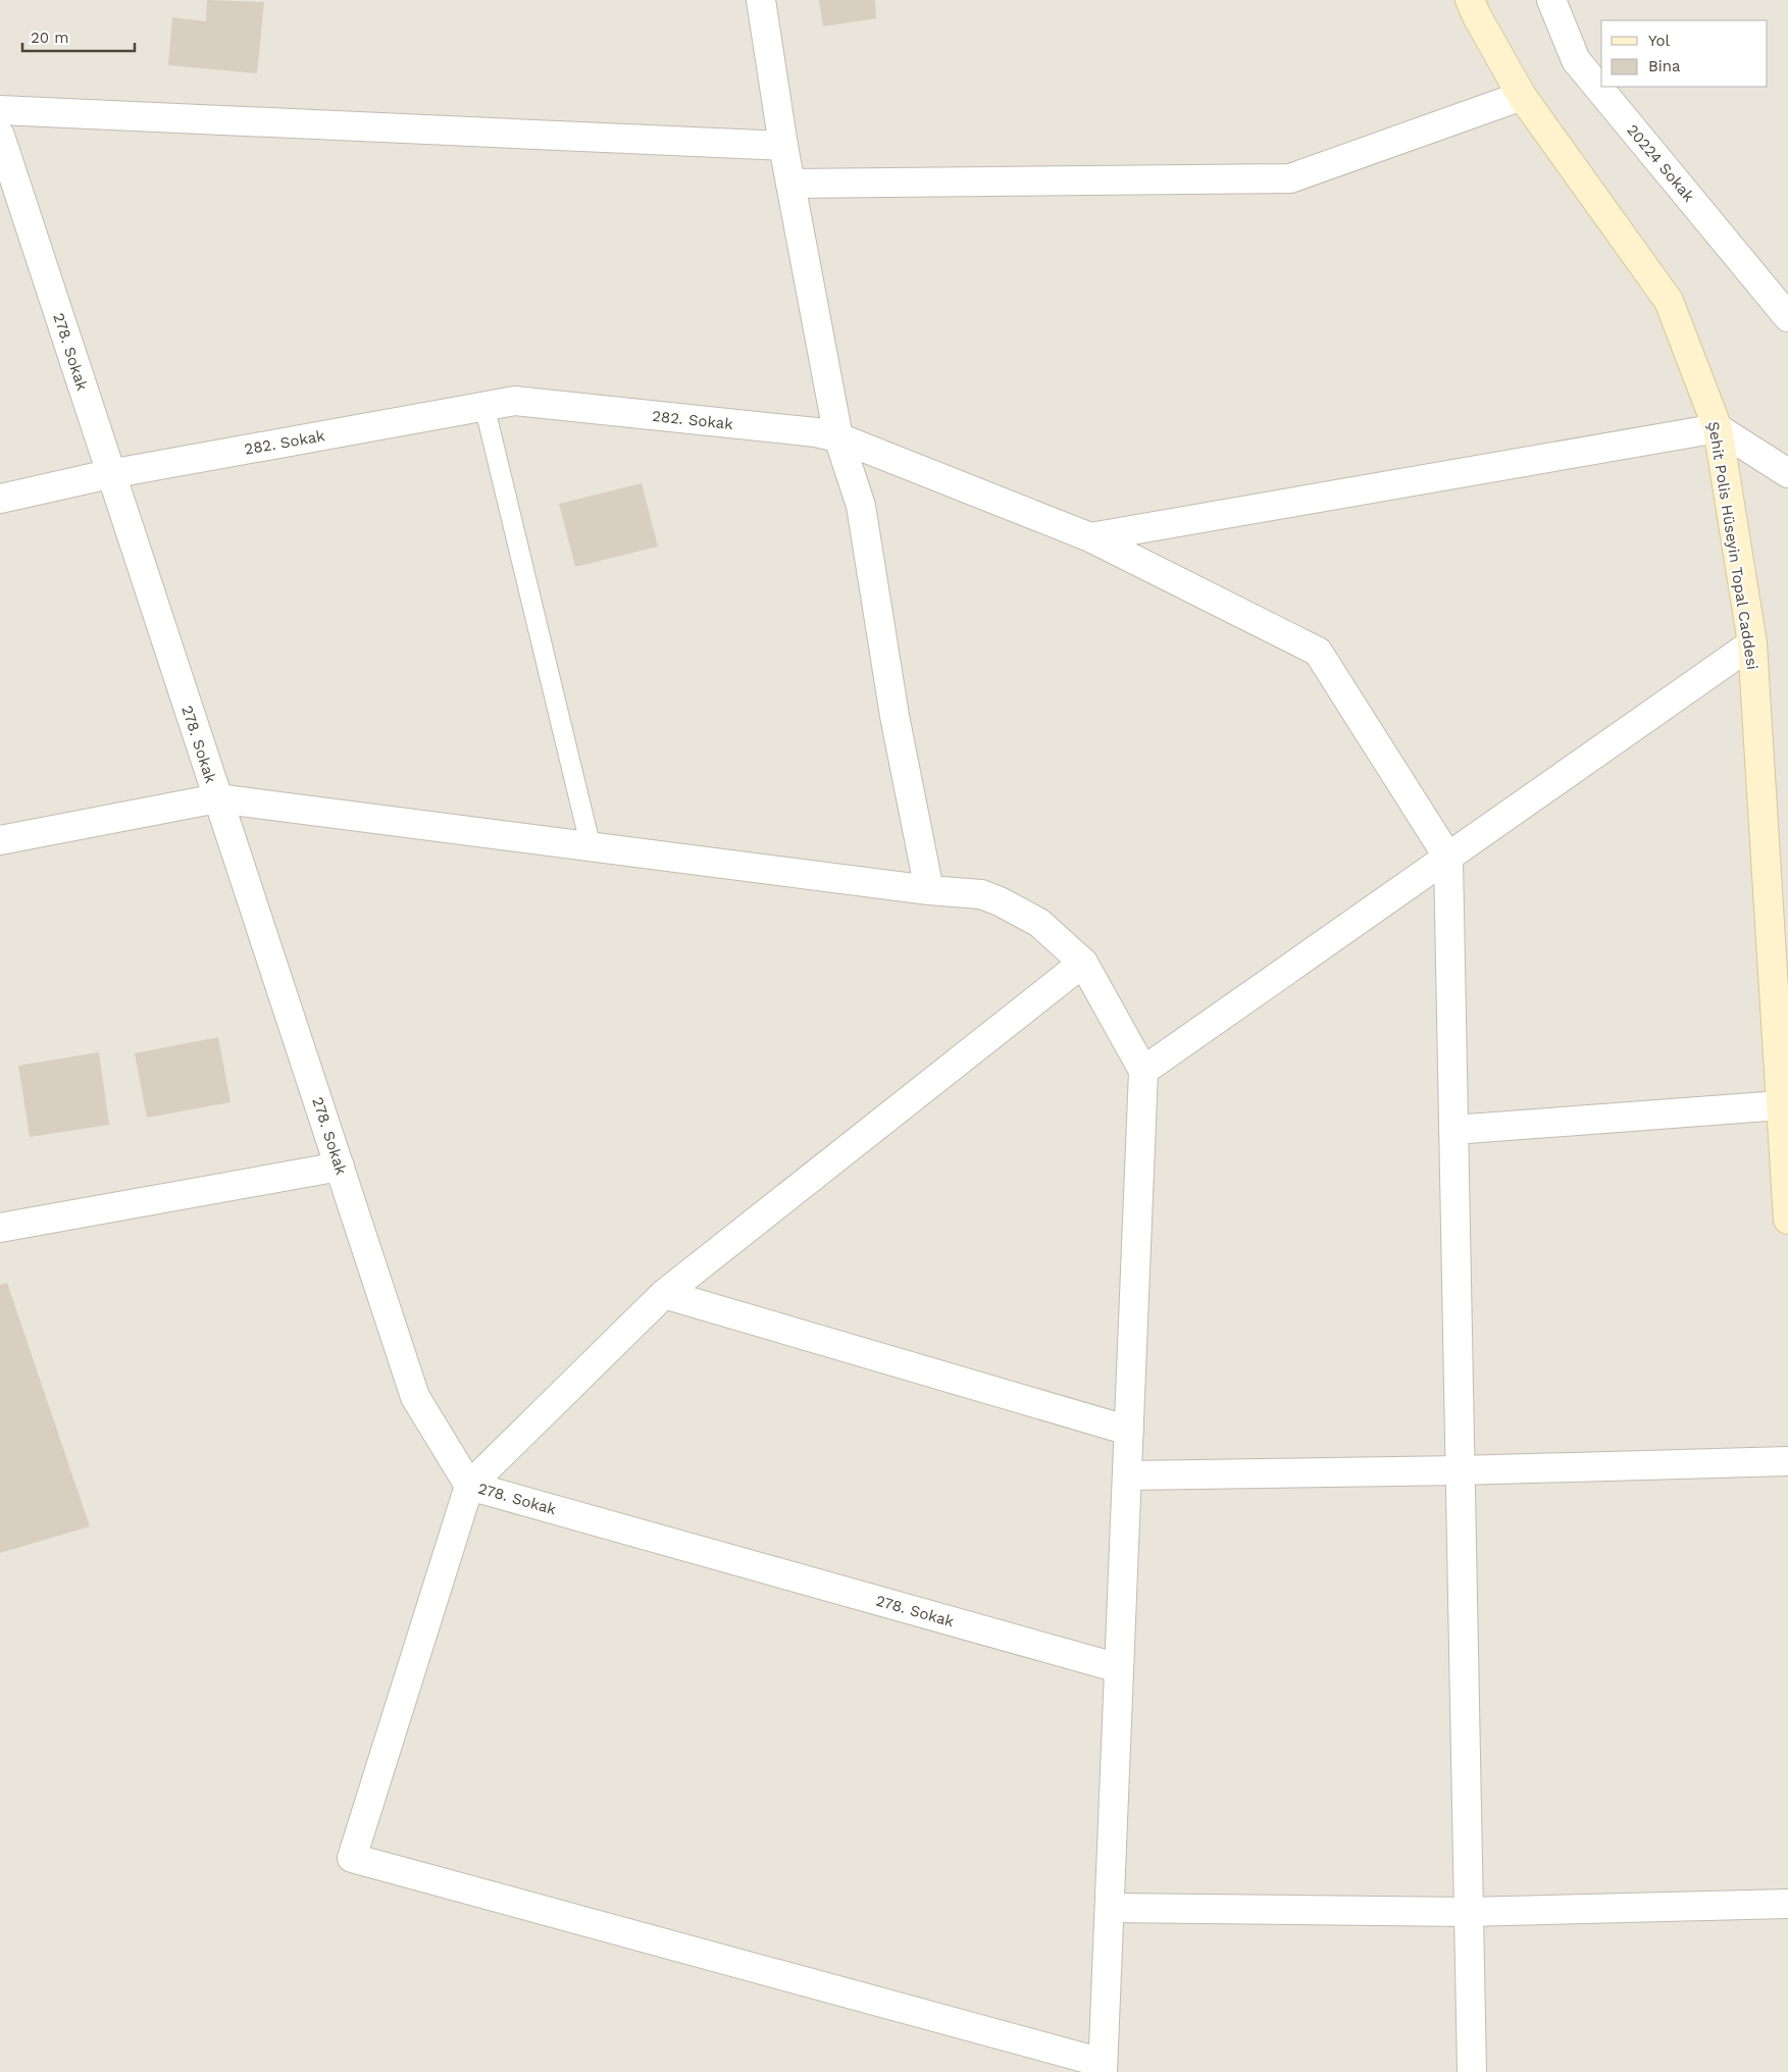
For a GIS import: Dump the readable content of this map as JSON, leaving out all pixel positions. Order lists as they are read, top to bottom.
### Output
{
  "streets": {
    "main road": ["Şehit Polis Hüseyin Topal Caddesi"],
    "street": ["20224 Sokak", "278. Sokak", "282. Sokak"]
  },
  "crossings": [
    ["278. Sokak", "282. Sokak"]
  ],
  "legend": ["Yol", "Bina"],
  "scale_bar": "20 m"
}
